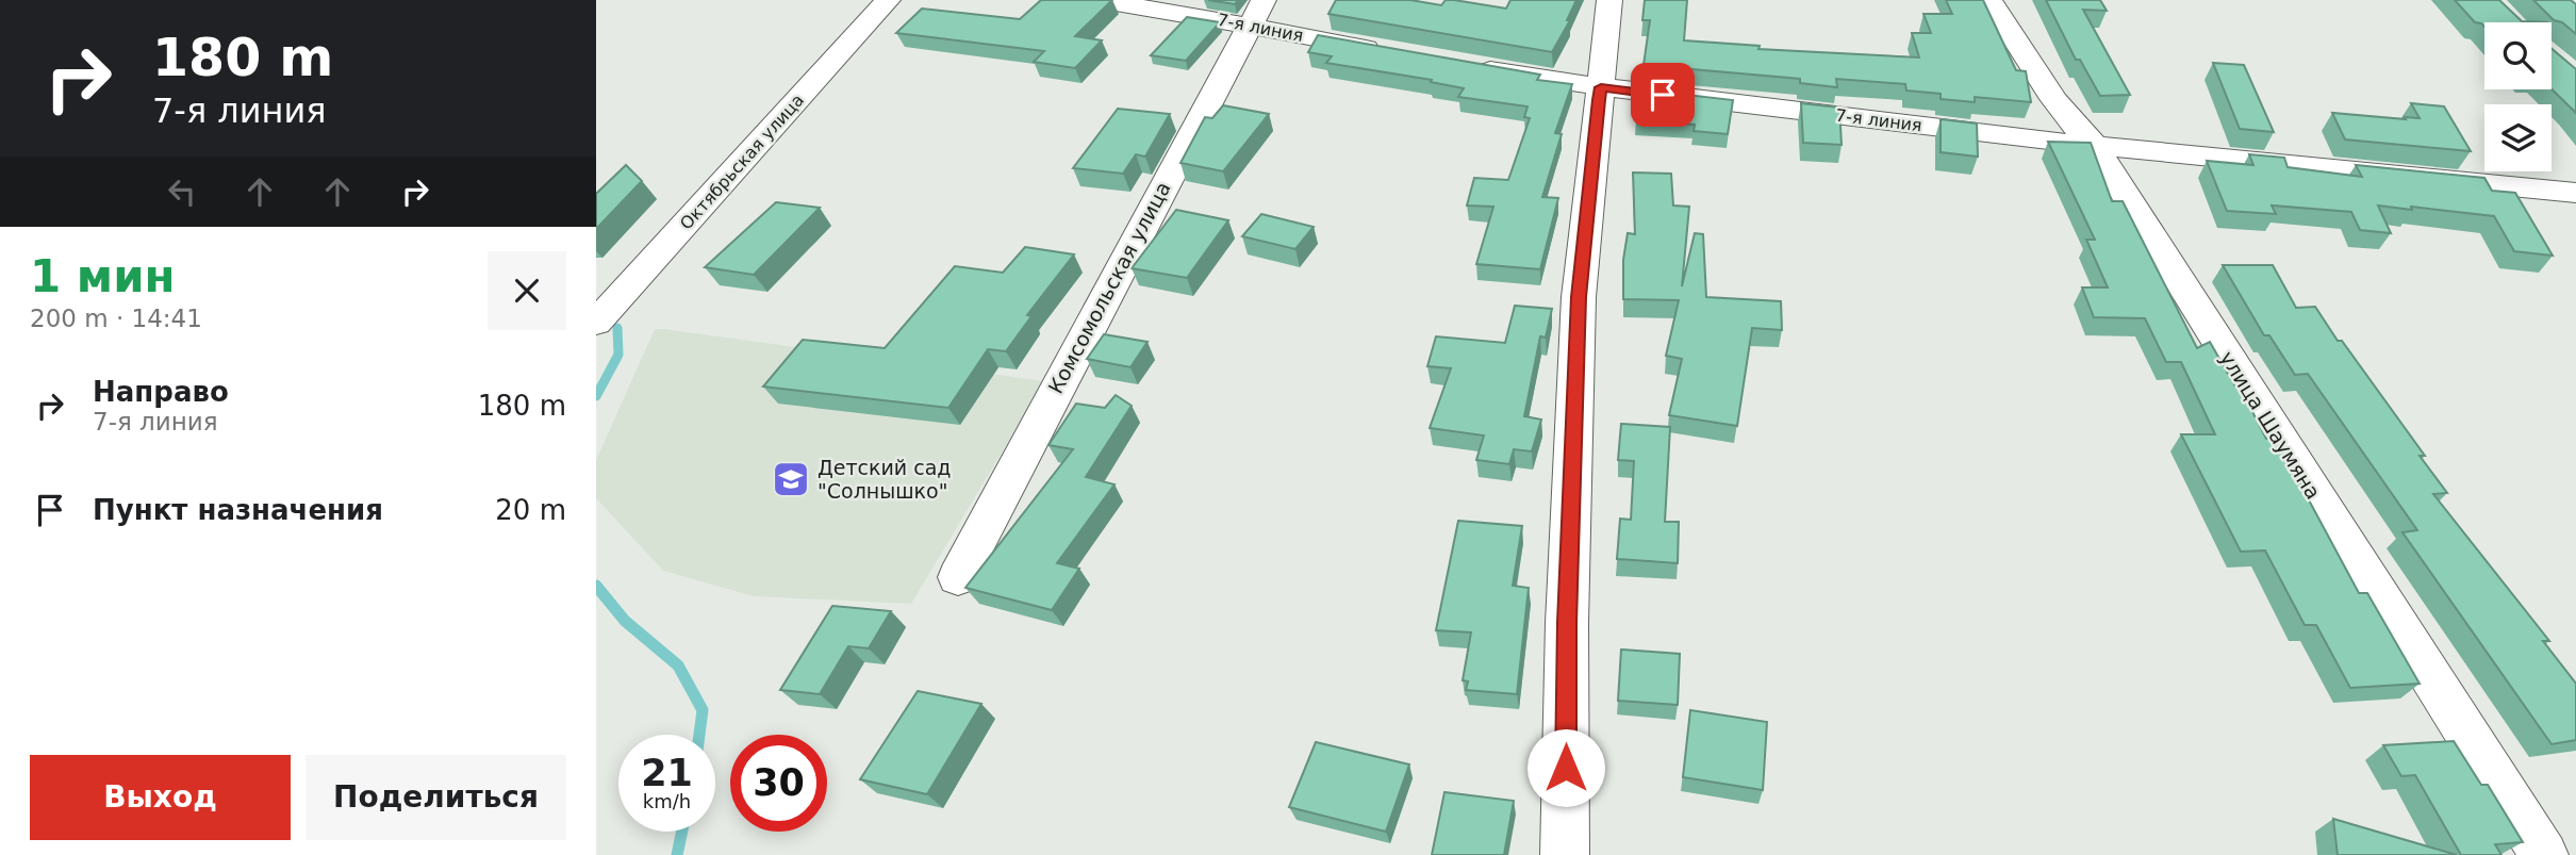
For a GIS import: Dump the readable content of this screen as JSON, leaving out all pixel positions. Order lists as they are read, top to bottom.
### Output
{
  "streets": {
    "street": [
      "7-я линия",
      "Октябрьская улица",
      "Комсомольская улица",
      "улица Шаумяна"
    ]
  },
  "crossings": [
    ["7-я линия", "Комсомольская улица"],
    ["7-я линия", "улица Шаумяна"]
  ],
  "places": {
    "school or university": ["Детский сад \"Солнышко\""]
  },
  "page": {
    "turn": ["180 m", "7-я линия"],
    "heading": ["1 мин", "200 m · 14:41"],
    "list": [
      {
        "name": "Направо",
        "note": "7-я линия",
        "value": "180 m"
      },
      {
        "name": "Пункт назначения",
        "value": "20 m"
      }
    ],
    "speed": "21 km/h",
    "limit": "30",
    "buttons": ["Выход", "Поделиться"]
  }
}
